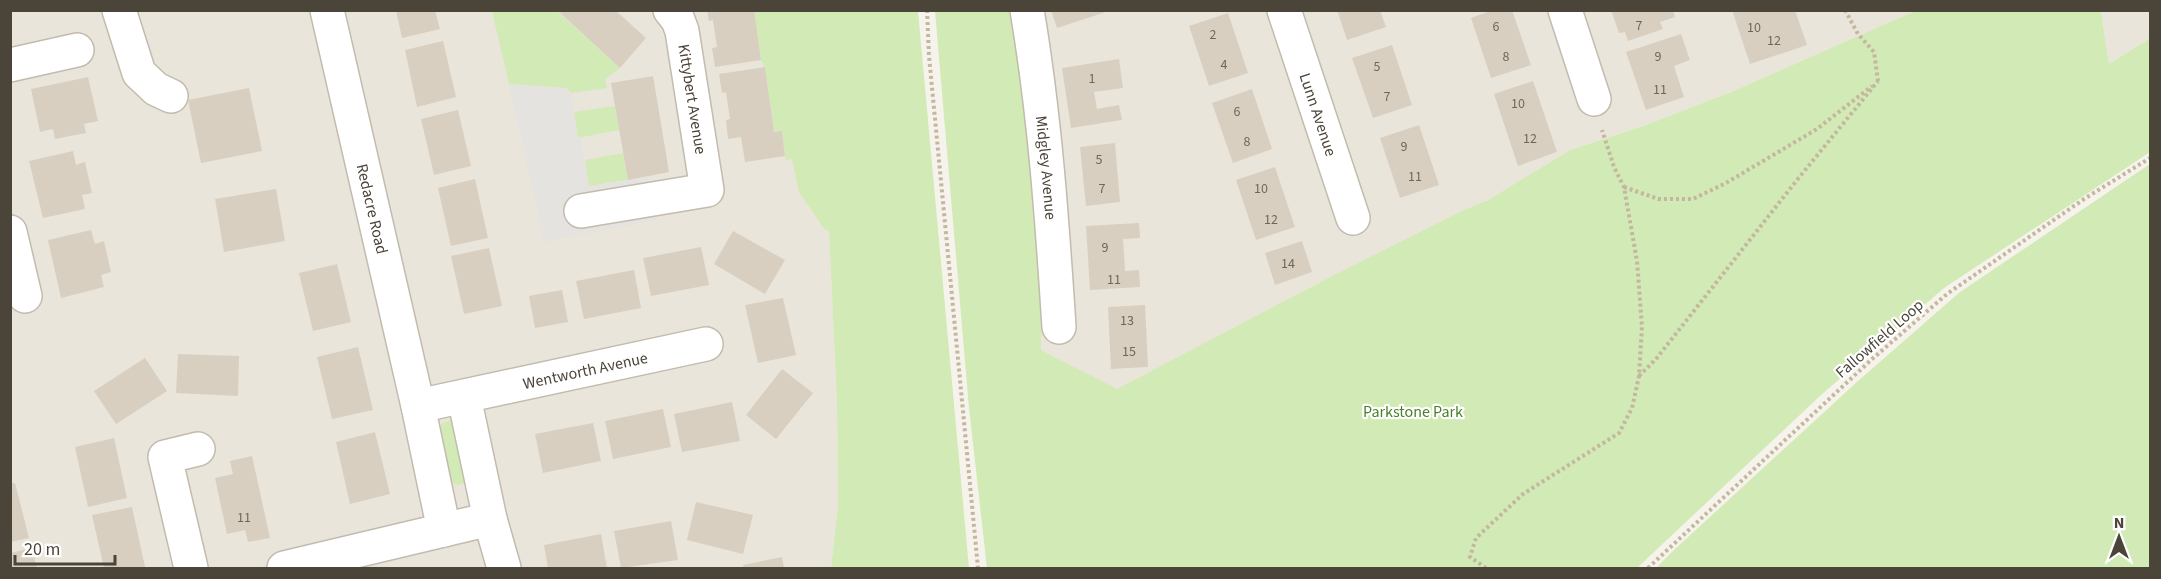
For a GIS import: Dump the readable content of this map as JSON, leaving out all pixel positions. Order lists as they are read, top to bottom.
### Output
{
  "streets": {
    "street": [
      "Kittybert Avenue",
      "Lunn Avenue",
      "Midgley Avenue",
      "Redacre Road",
      "Wentworth Avenue"
    ],
    "path": ["Fallowfield Loop"]
  },
  "parks": ["Parkstone Park"],
  "house_numbers": [
    "7",
    "6",
    "10",
    "2",
    "12",
    "8",
    "9",
    "4",
    "5",
    "1",
    "11",
    "7",
    "10",
    "6",
    "12",
    "8",
    "9",
    "5",
    "11",
    "7",
    "10",
    "12",
    "9",
    "14",
    "11",
    "13",
    "15",
    "11"
  ],
  "scale_bar": "20 m",
  "north": "top"
}
